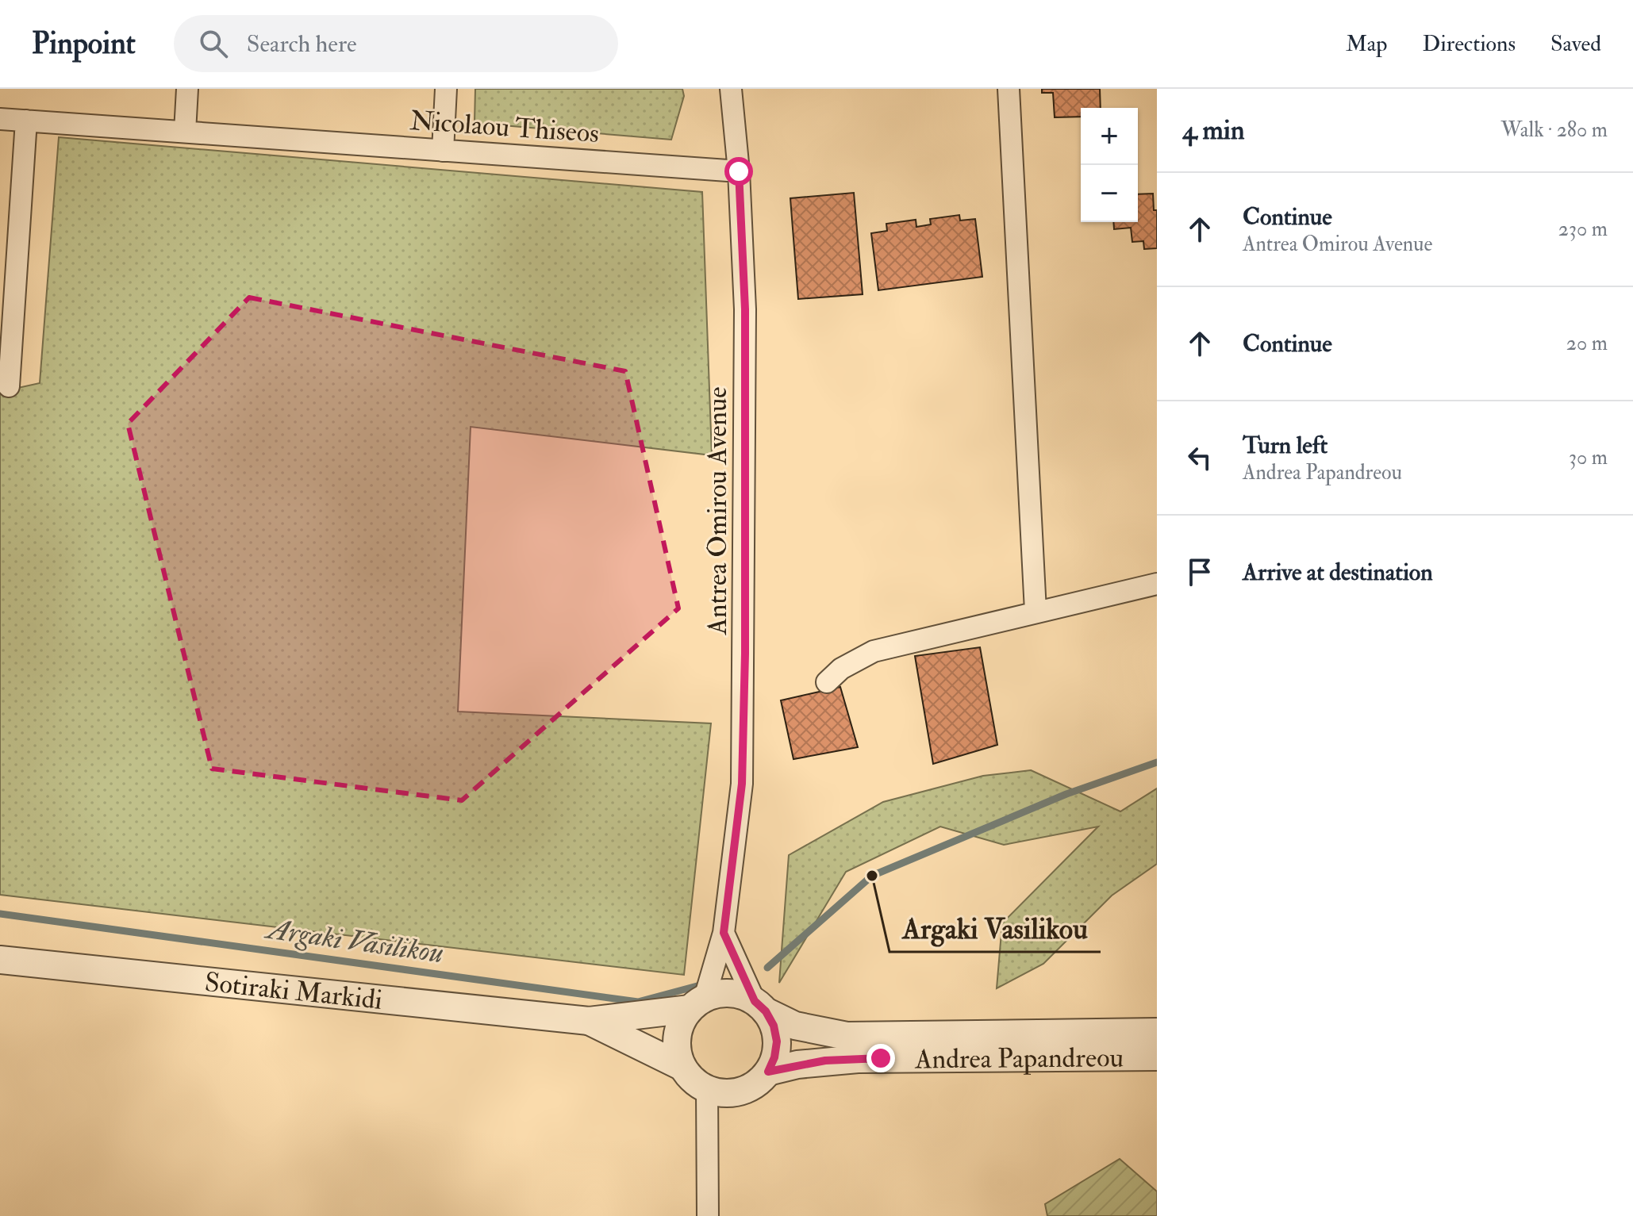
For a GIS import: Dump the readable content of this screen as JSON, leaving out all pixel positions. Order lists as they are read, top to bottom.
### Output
{
  "streets": {
    "street": [
      "Nicolaou Thiseos",
      "Antrea Omirou Avenue",
      "Sotiraki Markidi",
      "Andrea Papandreou"
    ]
  },
  "crossings": [
    ["Nicolaou Thiseos", "Antrea Omirou Avenue"],
    ["Antrea Omirou Avenue", "Sotiraki Markidi"],
    ["Antrea Omirou Avenue", "Andrea Papandreou"],
    ["Sotiraki Markidi", "Andrea Papandreou"]
  ],
  "water": ["Argaki Vasilikou"],
  "places": ["Argaki Vasilikou"],
  "page": {
    "header": "Pinpoint",
    "search": "Search here",
    "nav": ["Map", "Directions", "Saved"],
    "heading": ["4 min", "Walk · 280 m"],
    "map_buttons": ["+", "−"],
    "list": [
      ["Continue", "Antrea Omirou Avenue", "230 m"],
      ["Continue", "20 m"],
      ["Turn left", "Andrea Papandreou", "30 m"],
      "Arrive at destination"
    ]
  }
}
